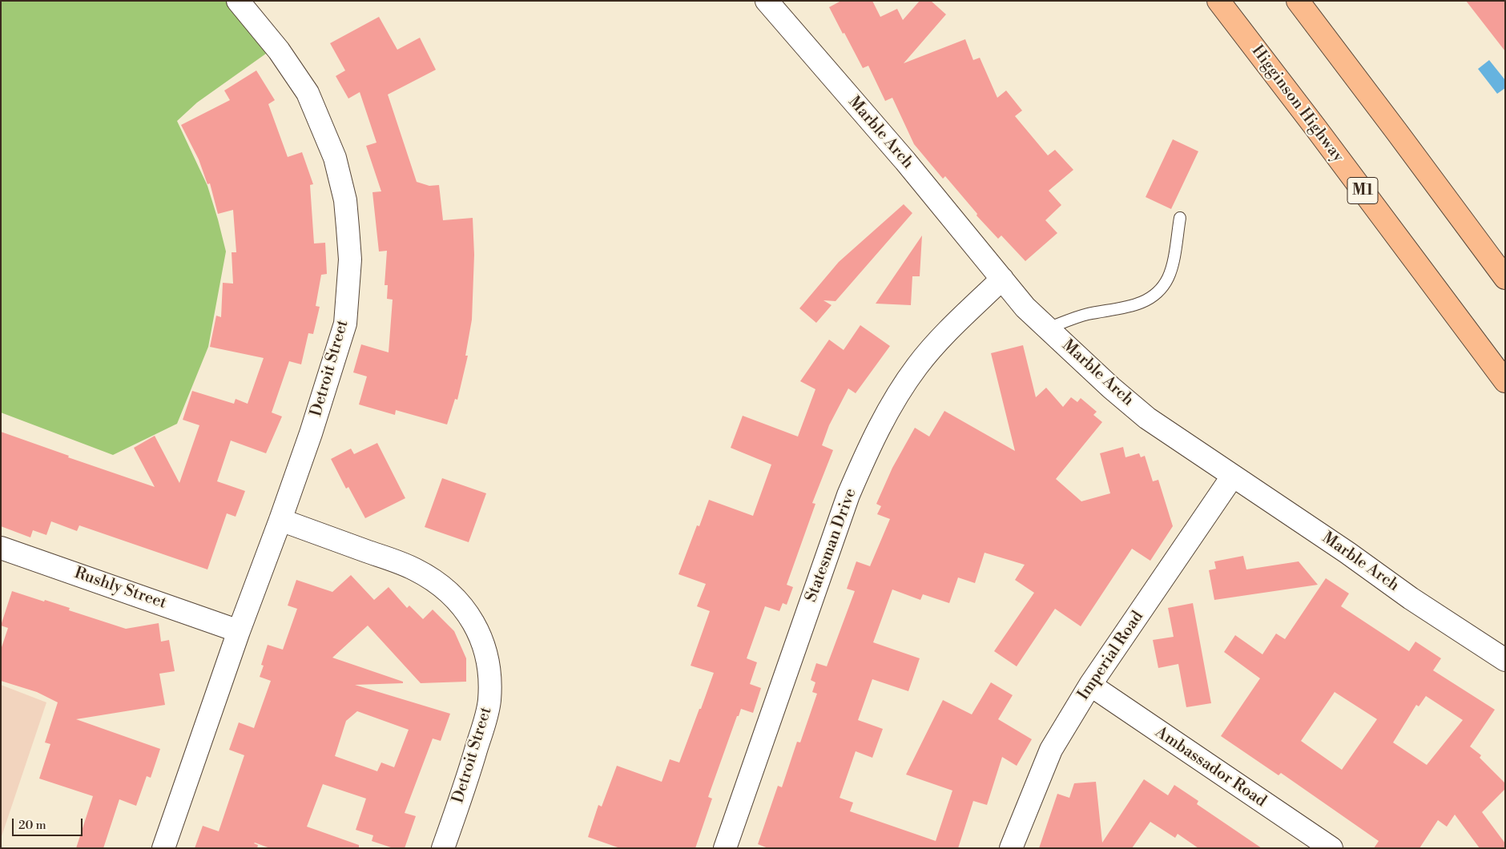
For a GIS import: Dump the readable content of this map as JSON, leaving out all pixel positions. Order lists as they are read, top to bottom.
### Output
{
  "streets": {
    "highway": ["Higginson Highway", "M1"],
    "street": [
      "Marble Arch",
      "Detroit Street",
      "Statesman Drive",
      "Rushly Street",
      "Imperial Road",
      "Ambassador Road"
    ]
  },
  "crossings": [
    ["Marble Arch", "Statesman Drive"],
    ["Marble Arch", "Imperial Road"],
    ["Detroit Street", "Rushly Street"],
    ["Imperial Road", "Ambassador Road"]
  ],
  "scale_bar": "20 m"
}
